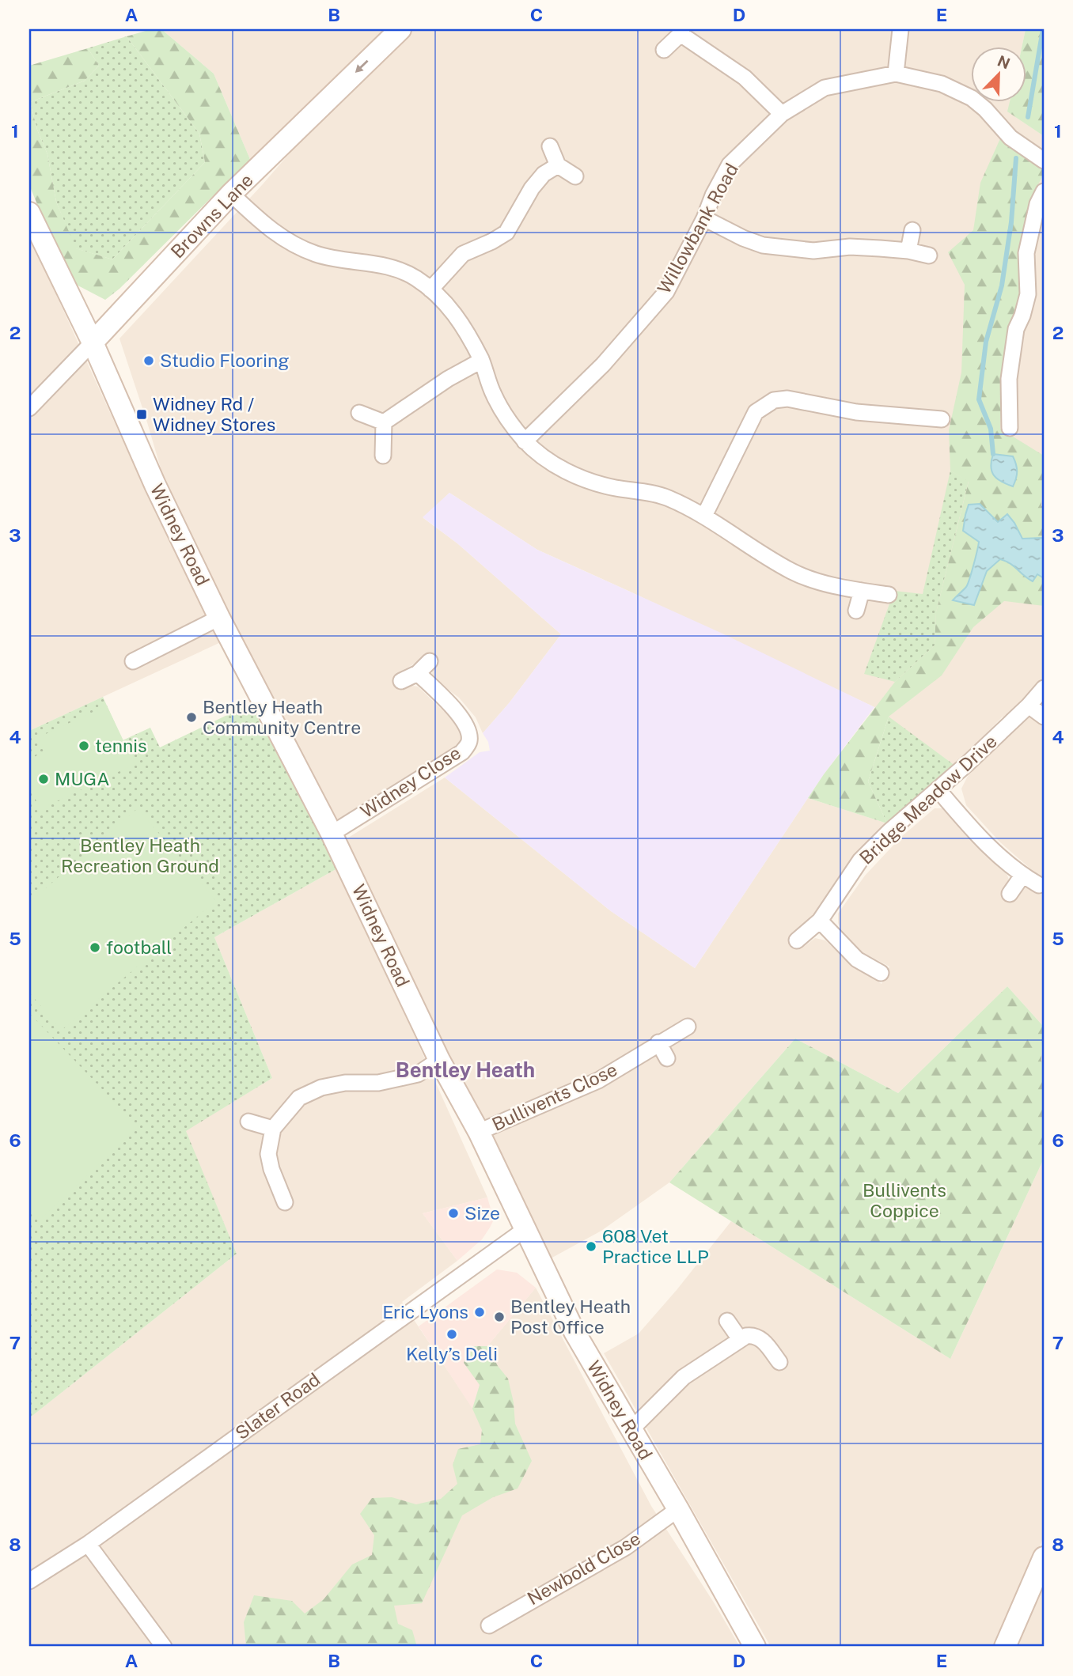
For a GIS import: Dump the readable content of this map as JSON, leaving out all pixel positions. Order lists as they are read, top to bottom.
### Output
{
  "streets": {
    "street": [
      "Browns Lane",
      "Willowbank Road",
      "Widney Road",
      "Widney Close",
      "Bridge Meadow Drive",
      "Bullivents Close",
      "Slater Road",
      "Newbold Close"
    ]
  },
  "crossings": [
    ["Browns Lane", "Widney Road"],
    ["Widney Road", "Widney Close"],
    ["Widney Road", "Bullivents Close"],
    ["Widney Road", "Slater Road"],
    ["Widney Road", "Newbold Close"]
  ],
  "one_way": ["Browns Lane"],
  "districts": ["Bentley Heath"],
  "parks": ["Bentley Heath Recreation Ground", "Bullivents Coppice"],
  "places": {
    "other": [
      "Studio Flooring",
      "Bentley Heath Community Centre",
      "tennis",
      "MUGA",
      "football",
      "Size",
      "608 Vet Practice LLP",
      "Eric Lyons",
      "Bentley Heath Post Office",
      "Kelly’s Deli"
    ],
    "transit": ["Widney Rd / Widney Stores"]
  },
  "north": "top right",
  "grid": {
    "columns": [
      "A",
      "B",
      "C",
      "D",
      "E"
    ],
    "rows": [
      "1",
      "2",
      "3",
      "4",
      "5",
      "6",
      "7",
      "8"
    ]
  }
}
